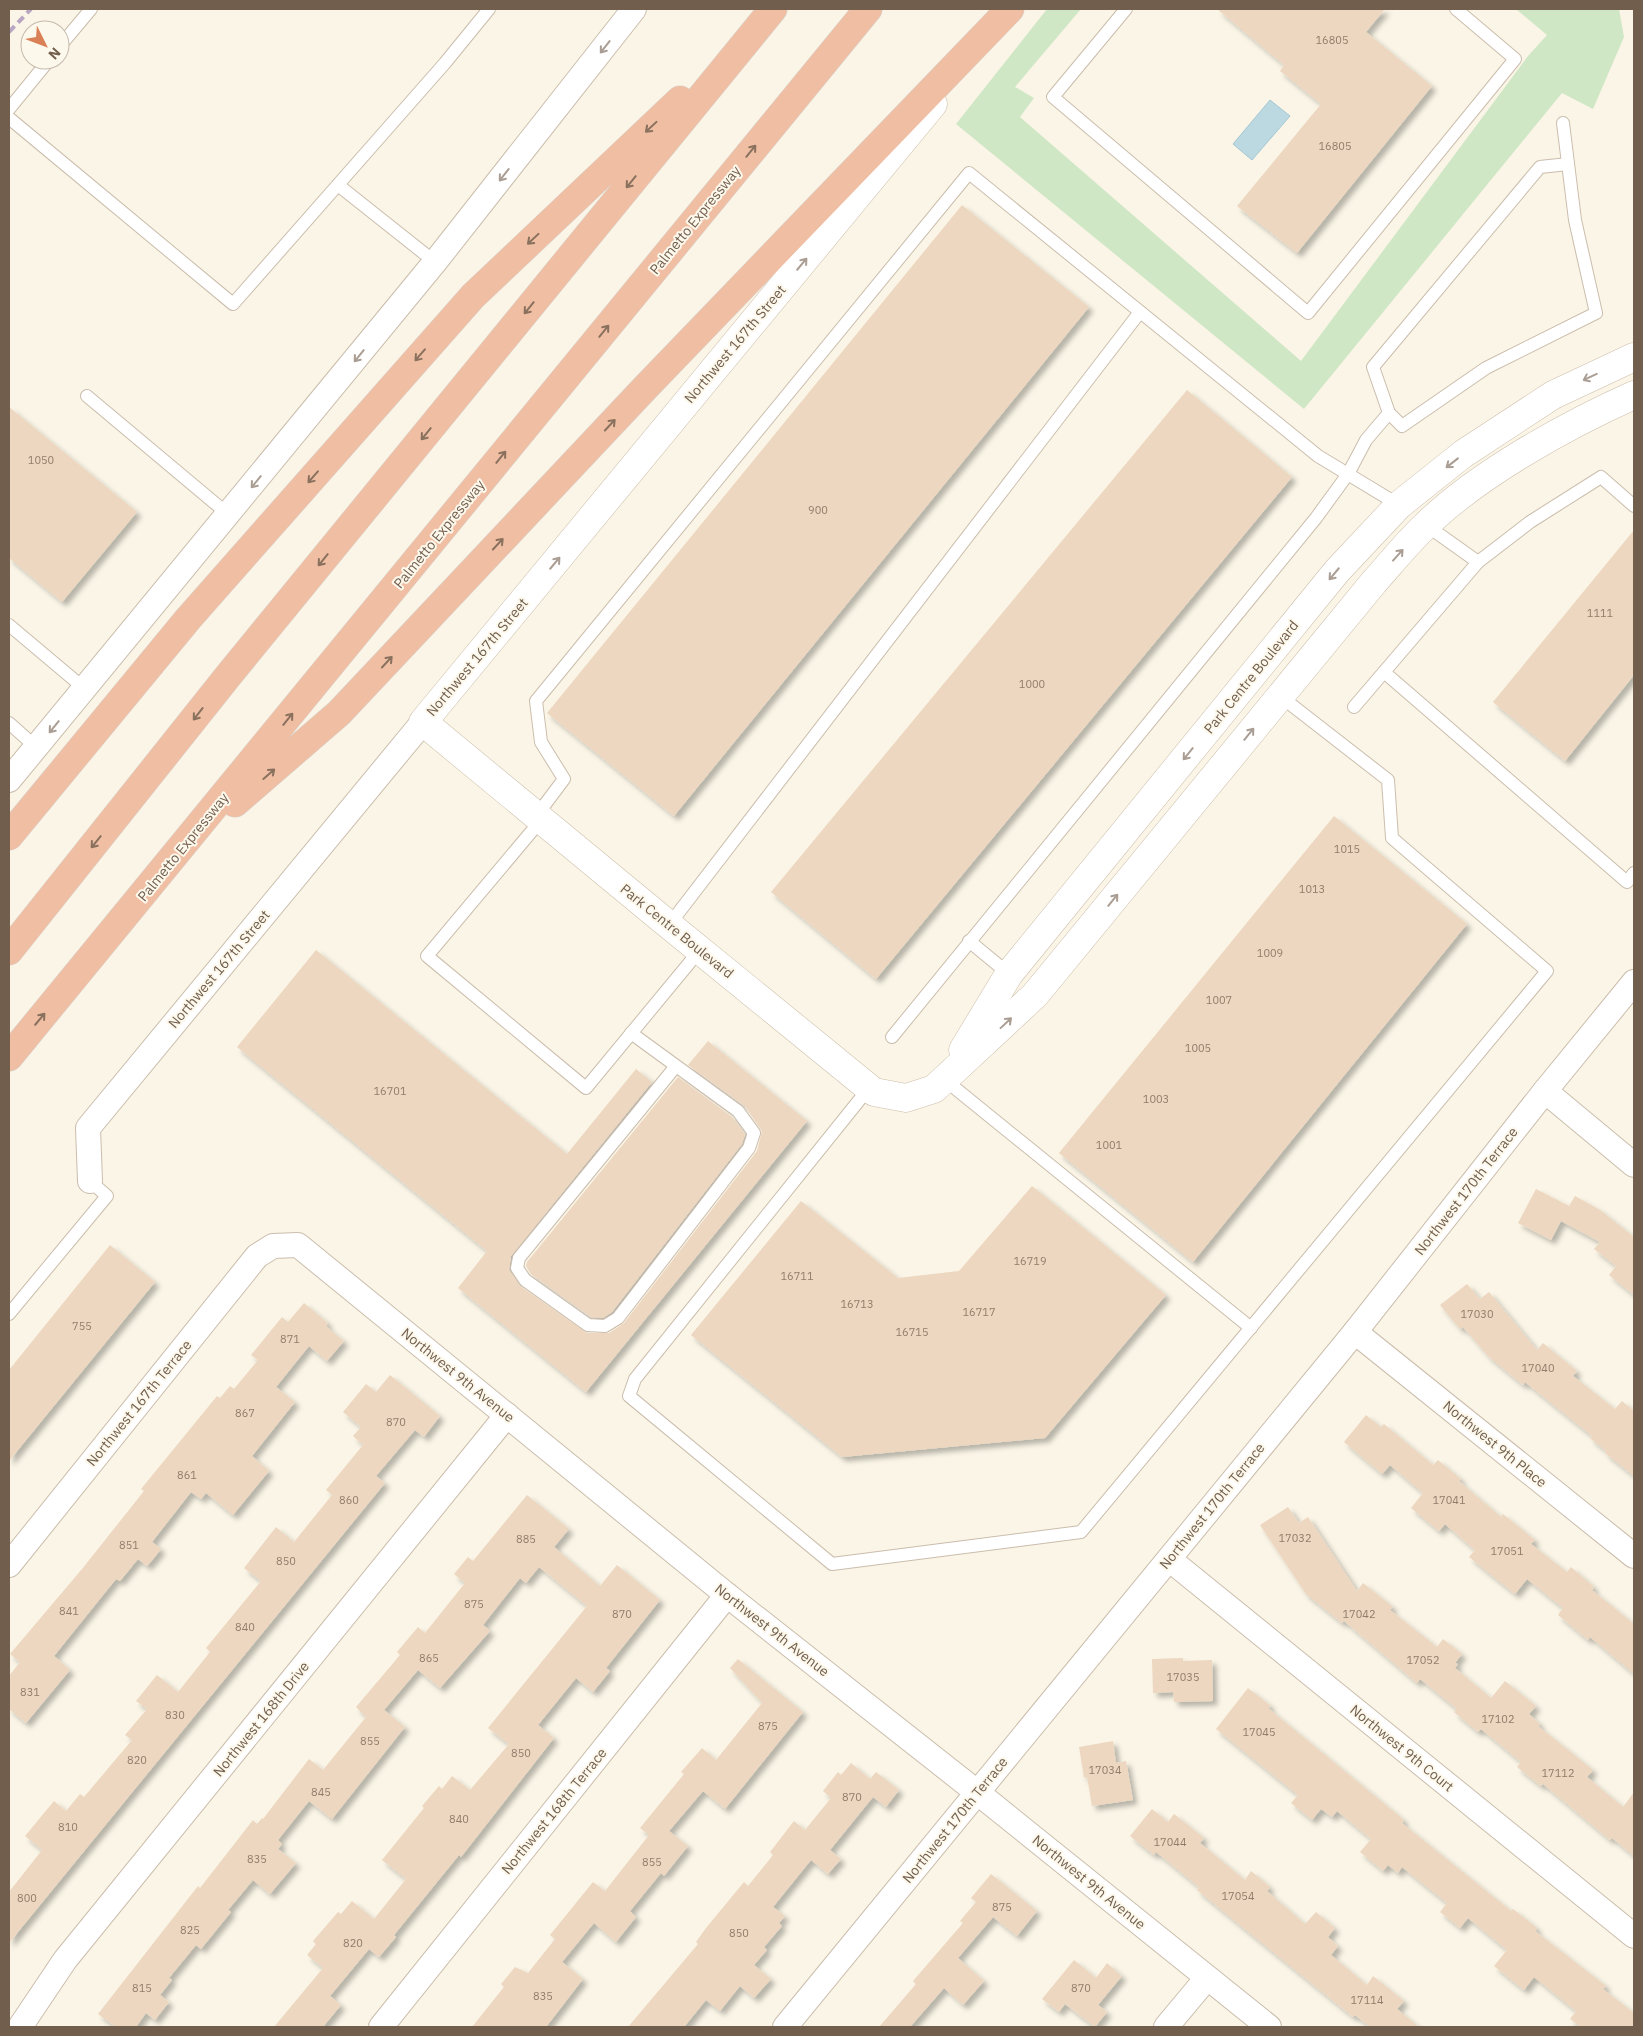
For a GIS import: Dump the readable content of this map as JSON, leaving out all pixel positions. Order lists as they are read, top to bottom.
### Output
{
  "streets": {
    "highway": ["Palmetto Expressway"],
    "street": [
      "Northwest 167th Street",
      "Park Centre Boulevard",
      "Northwest 170th Terrace",
      "Northwest 9th Avenue",
      "Northwest 167th Terrace",
      "Northwest 9th Place",
      "Northwest 168th Drive",
      "Northwest 9th Court",
      "Northwest 168th Terrace"
    ]
  },
  "crossings": [
    ["Northwest 167th Street", "Park Centre Boulevard"],
    ["Northwest 170th Terrace", "Northwest 9th Avenue"],
    ["Northwest 170th Terrace", "Northwest 9th Place"],
    ["Northwest 170th Terrace", "Northwest 9th Court"],
    ["Northwest 9th Avenue", "Northwest 167th Terrace"],
    ["Northwest 9th Avenue", "Northwest 168th Drive"],
    ["Northwest 9th Avenue", "Northwest 168th Terrace"]
  ],
  "one_way": ["Northwest 167th Street"],
  "house_numbers": [
    "16805",
    "16805",
    "1050",
    "900",
    "1111",
    "1000",
    "1015",
    "1013",
    "1009",
    "1007",
    "1005",
    "16701",
    "1003",
    "1001",
    "16719",
    "16711",
    "16713",
    "16717",
    "17030",
    "755",
    "16715",
    "871",
    "17040",
    "867",
    "870",
    "861",
    "860",
    "17041",
    "17032",
    "885",
    "851",
    "17051",
    "850",
    "875",
    "841",
    "870",
    "17042",
    "840",
    "865",
    "17052",
    "17035",
    "831",
    "830",
    "17102",
    "875",
    "17045",
    "855",
    "850",
    "820",
    "17034",
    "17112",
    "845",
    "870",
    "840",
    "810",
    "17044",
    "835",
    "855",
    "17054",
    "800",
    "875",
    "825",
    "850",
    "820",
    "815",
    "870",
    "835",
    "17114"
  ],
  "north": "bottom right"
}
